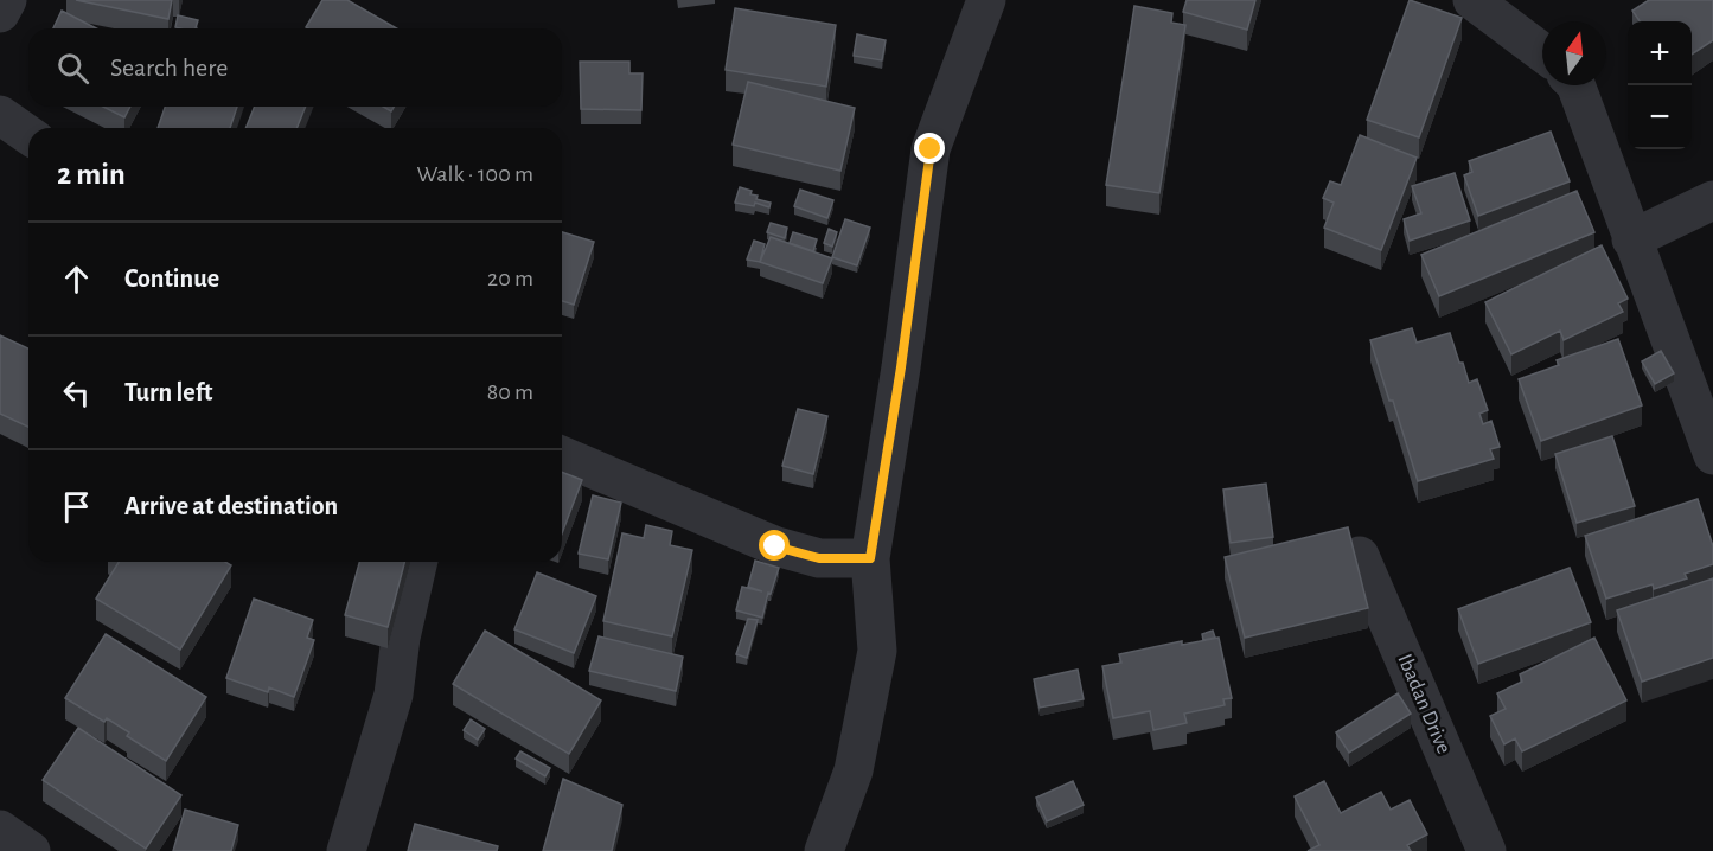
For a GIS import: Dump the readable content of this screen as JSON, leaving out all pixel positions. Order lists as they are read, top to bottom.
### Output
{
  "streets": {
    "street": ["Ibadan Drive"]
  },
  "north": "top",
  "page": {
    "map_buttons": ["+", "−"],
    "search": "Search here",
    "heading": ["2 min", "Walk · 100 m"],
    "list": [
      ["Continue", "20 m"],
      ["Turn left", "80 m"],
      "Arrive at destination"
    ]
  }
}
